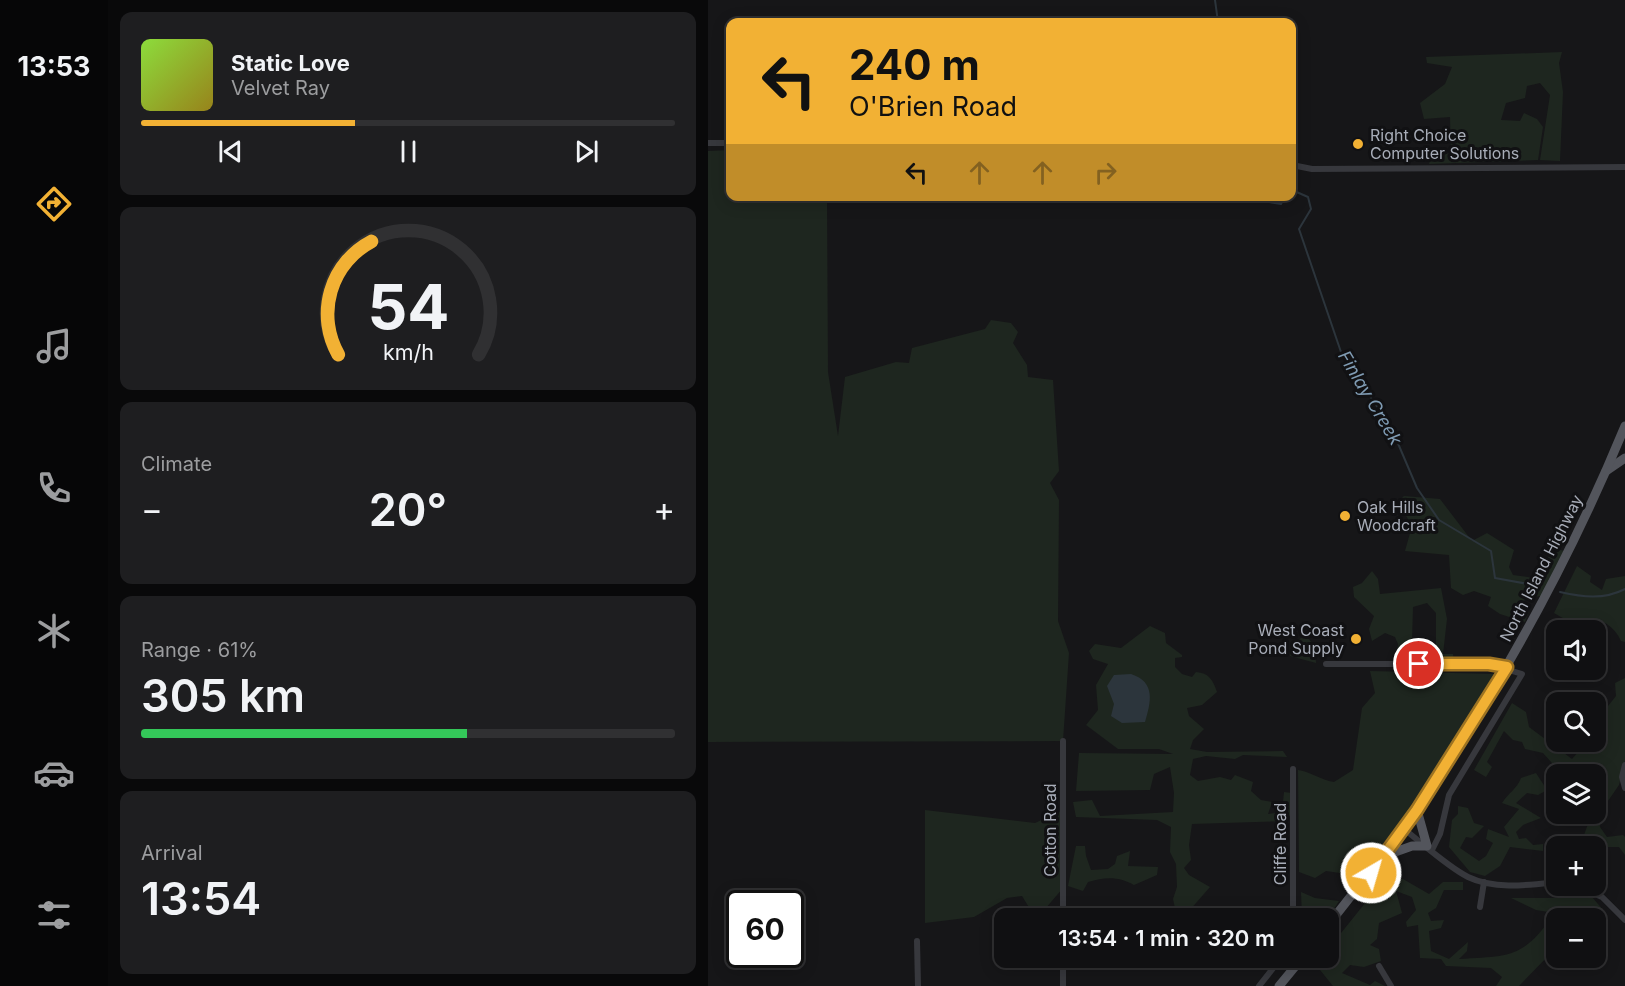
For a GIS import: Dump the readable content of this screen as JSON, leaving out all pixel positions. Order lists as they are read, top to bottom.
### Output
{
  "streets": {
    "main road": ["North Island Highway"],
    "street": ["Cotton Road", "Cliffe Road"]
  },
  "water": ["Finlay Creek"],
  "places": ["Right Choice Computer Solutions", "Oak Hills Woodcraft", "West Coast Pond Supply"],
  "page": {
    "tabs": "13:53",
    "turn": ["240 m", "O'Brien Road"],
    "song": ["Static Love", "Velvet Ray"],
    "tile": [
      "Climate",
      ["Range · 61%", "305 km"],
      ["Arrival", "13:54"]
    ],
    "heat": ["−", "20°", "+"],
    "map_buttons": ["+", "−"],
    "limit": "60",
    "trip": "13:54 · 1 min · 320 m",
    "gauge": ["54", "km/h"]
  }
}
